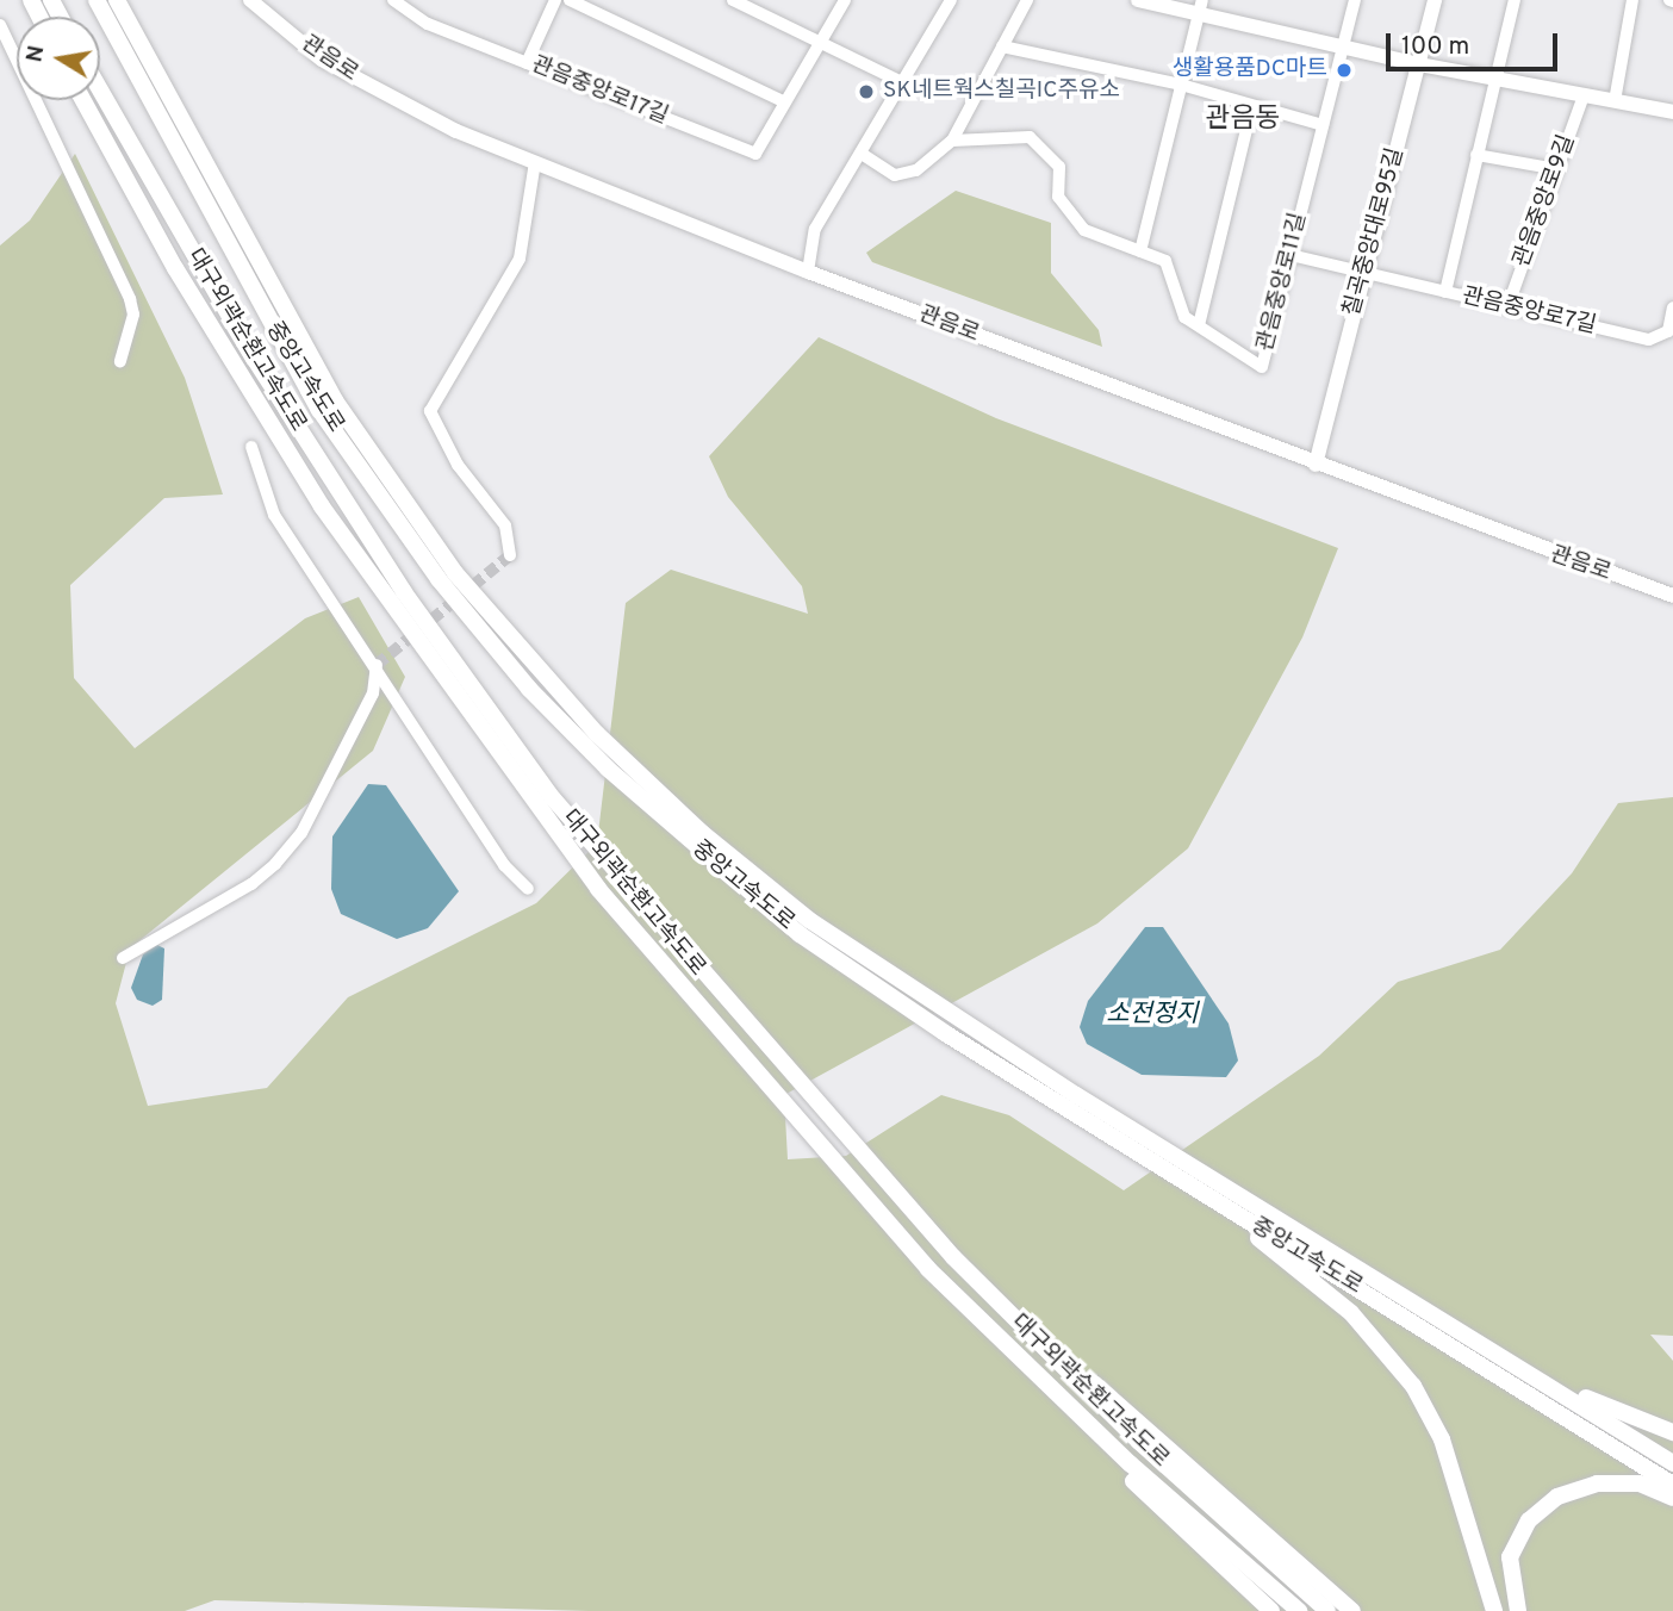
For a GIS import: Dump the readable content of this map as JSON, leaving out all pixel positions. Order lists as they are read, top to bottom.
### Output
{
  "streets": {
    "highway": ["대구외곽순환고속도로", "중앙고속도로"],
    "main road": ["관음로", "칠곡중앙대로95길"],
    "street": [
      "관음중앙로17길",
      "관음중앙로9길",
      "관음중앙로11길",
      "관음중앙로7길"
    ]
  },
  "crossings": [
    ["관음로", "칠곡중앙대로95길"],
    ["관음중앙로9길", "관음중앙로7길"],
    ["칠곡중앙대로95길", "관음중앙로7길"],
    ["관음중앙로11길", "관음중앙로7길"]
  ],
  "districts": ["관음동"],
  "water": ["소전정지"],
  "places": ["생활용품DC마트", "SK네트웍스칠곡IC주유소"],
  "scale_bar": "100 m",
  "north": "left"
}
